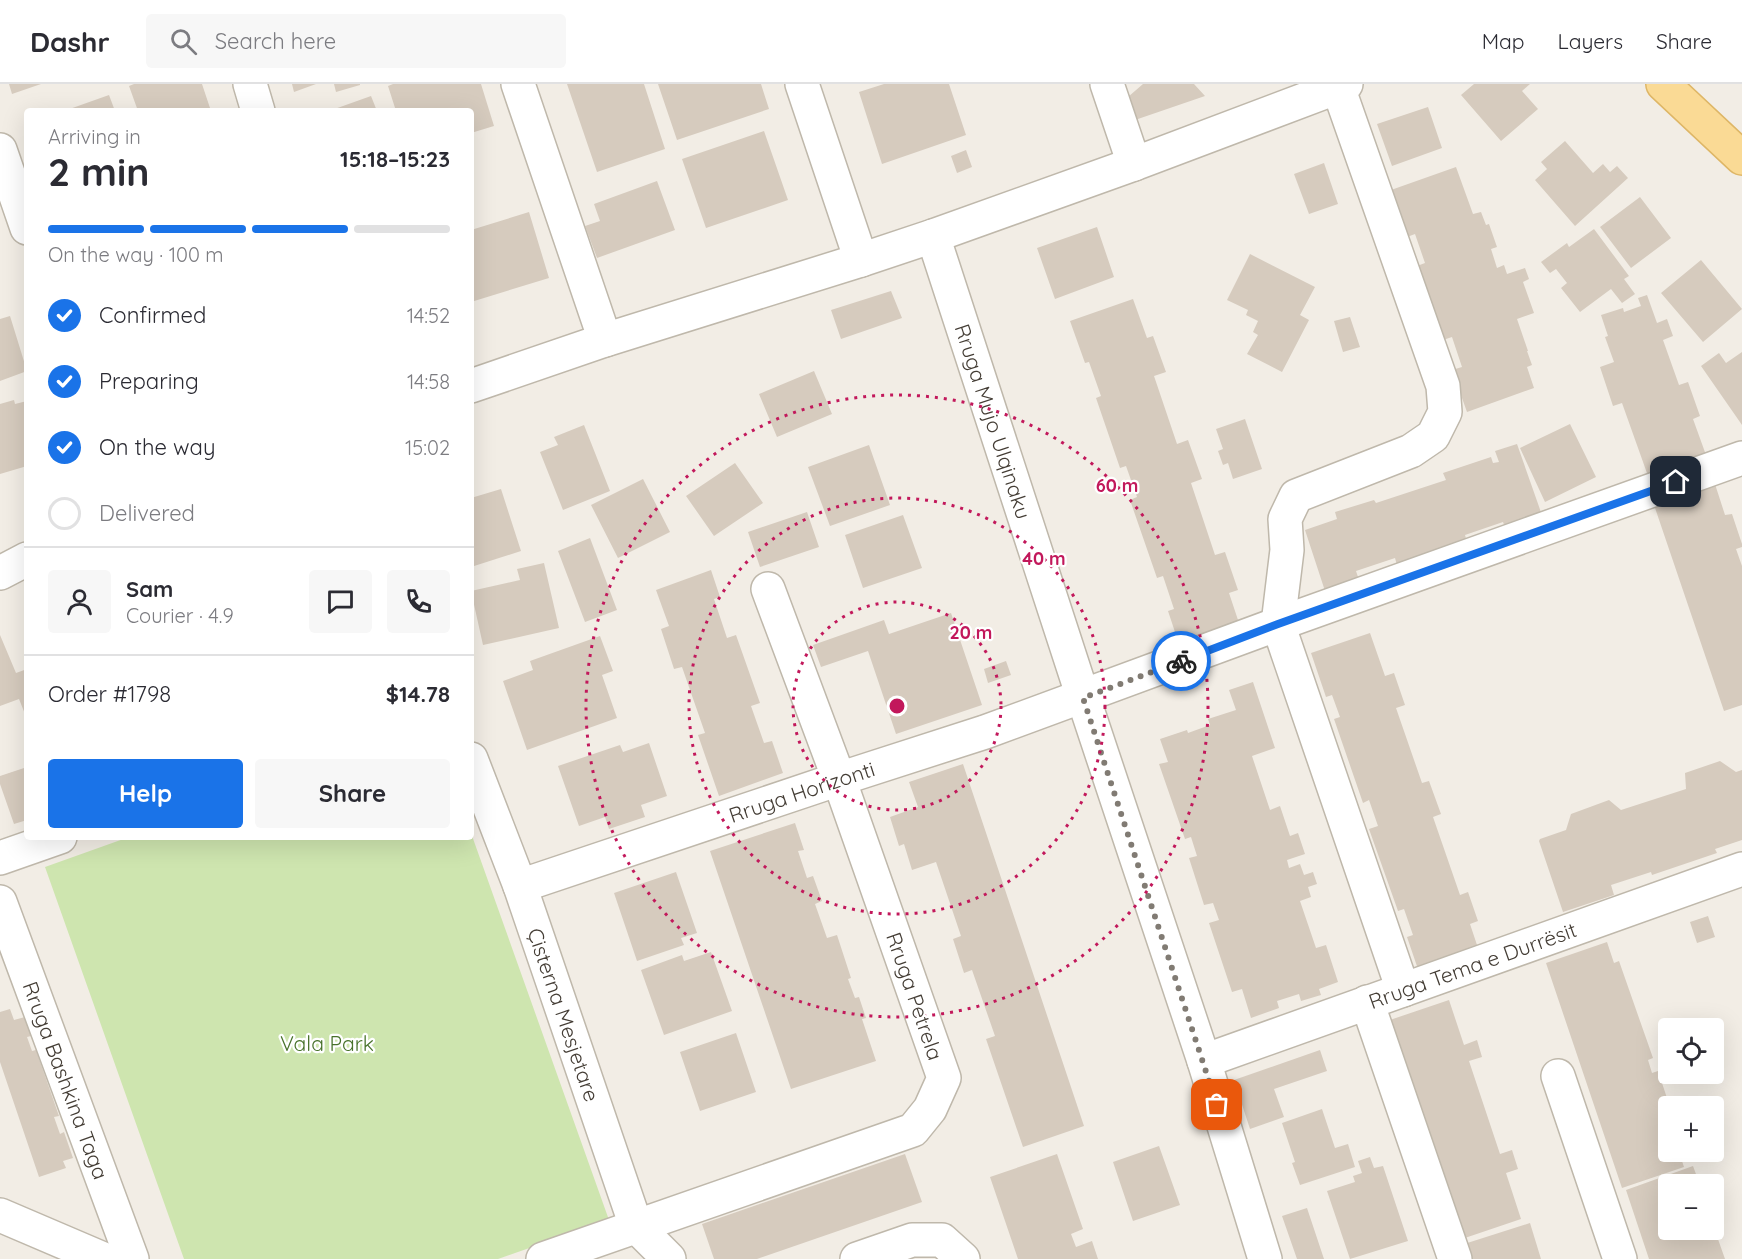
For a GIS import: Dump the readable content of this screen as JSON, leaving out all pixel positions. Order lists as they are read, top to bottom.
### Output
{
  "streets": {
    "street": [
      "Rruga Mujo Ulqinaku",
      "Rruga Horizonti",
      "Rruga Tema e Durrësit",
      "Rruga Petrela",
      "Çisterna Mesjetare",
      "Rruga Bashkina Taga"
    ]
  },
  "crossings": [
    ["Rruga Mujo Ulqinaku", "Rruga Horizonti"],
    ["Rruga Mujo Ulqinaku", "Rruga Tema e Durrësit"],
    ["Rruga Horizonti", "Rruga Petrela"],
    ["Rruga Horizonti", "Çisterna Mesjetare"],
    ["Rruga Petrela", "Çisterna Mesjetare"]
  ],
  "parks": ["Vala Park"],
  "page": {
    "header": "Dashr",
    "search": "Search here",
    "nav": ["Map", "Layers", "Share"],
    "heading": ["2 min", "Arriving in", "15:18–15:23"],
    "panel": [
      "Sam",
      "Courier · 4.9",
      "Order #1798",
      "$14.78"
    ],
    "bar": "On the way · 100 m",
    "list": [
      ["Confirmed", "14:52"],
      ["Preparing", "14:58"],
      ["On the way", "15:02"],
      "Delivered"
    ],
    "buttons": ["Help", "Share"],
    "map_buttons": ["+", "−"]
  },
  "rings": ["60 m", "40 m", "20 m"]
}
